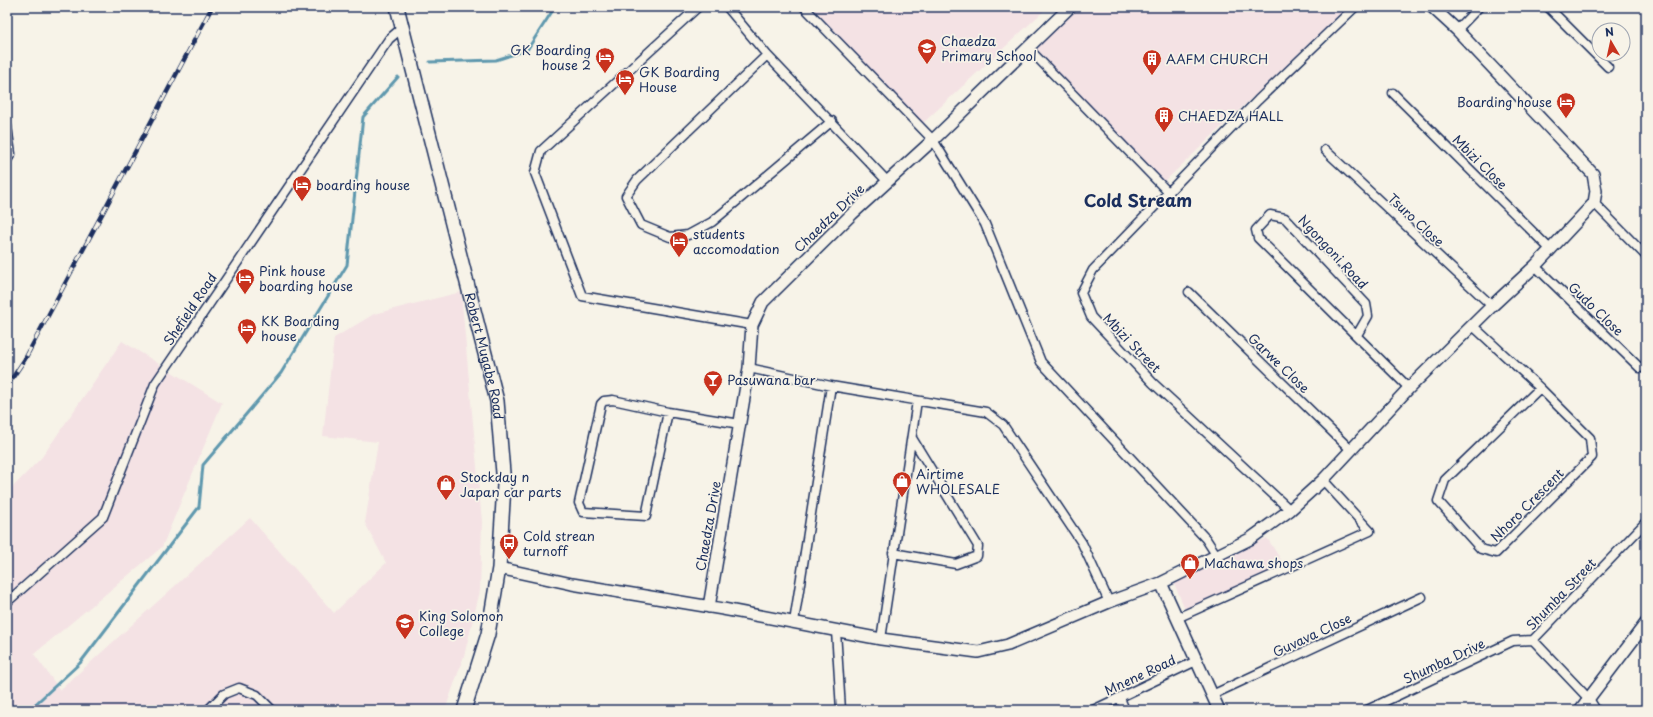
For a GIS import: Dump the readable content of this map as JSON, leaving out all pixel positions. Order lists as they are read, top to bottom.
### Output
{
  "streets": {
    "main road": ["Robert Mugabe Road"],
    "street": [
      "Mbizi Close",
      "Chaedza Drive",
      "Tsuro Close",
      "Ngongoni Road",
      "Shefield Road",
      "Gudo Close",
      "Mbizi Street",
      "Garwe Close",
      "Nhoro Crescent",
      "Shumba Street",
      "Guvava Close",
      "Shumba Drive",
      "Mnene Road"
    ]
  },
  "crossings": [
    ["Shefield Road", "Robert Mugabe Road"],
    ["Shumba Street", "Shumba Drive"]
  ],
  "districts": ["Cold Stream"],
  "places": {
    "school or university": ["Chaedza Primary School", "King Solomon College"],
    "hotel": [
      "GK Boarding house 2",
      "GK Boarding House",
      "Boarding house",
      "boarding house",
      "students accomodation",
      "Pink house boarding house",
      "KK Boarding house"
    ],
    "building": ["AAFM CHURCH", "CHAEDZA HALL"],
    "bar": ["Pasuwana bar"],
    "shop": ["Airtime WHOLESALE", "Stockday n Japan car parts", "Machawa shops"],
    "bus stop": ["Cold strean turnoff"]
  },
  "north": "top"
}
